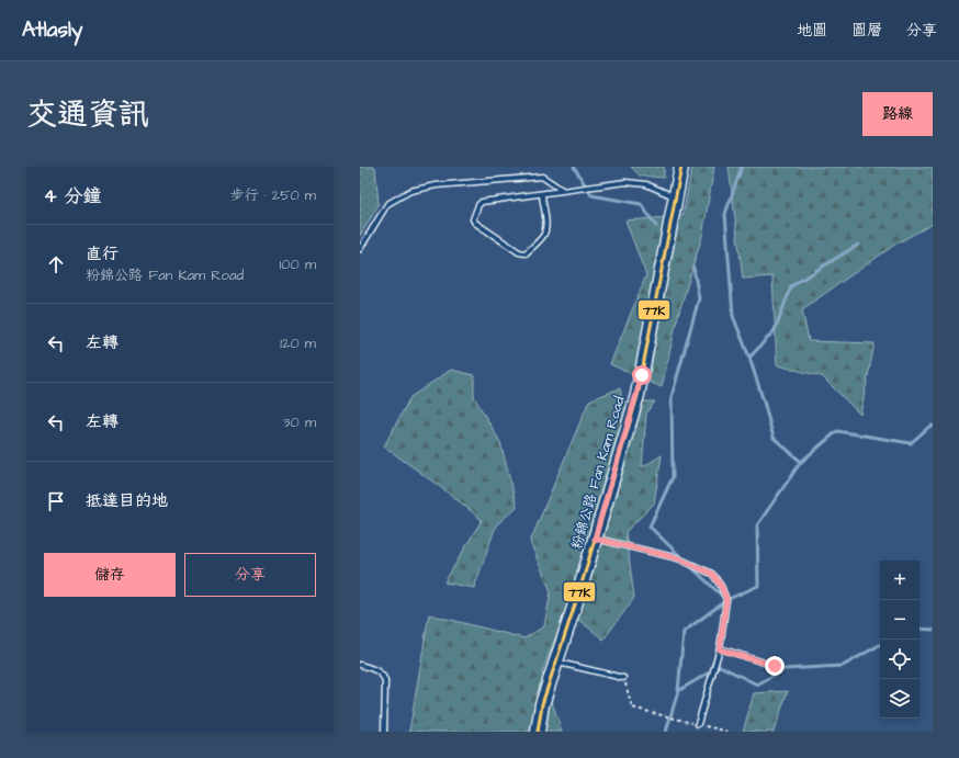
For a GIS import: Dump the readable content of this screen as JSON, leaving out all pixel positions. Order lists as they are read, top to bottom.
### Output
{
  "streets": {
    "main road": ["粉錦公路 Fan Kam Road"]
  },
  "lines": ["transit line 77K"],
  "page": {
    "header": "Atlasly",
    "nav": ["地圖", "圖層", "分享"],
    "title": "交通資訊",
    "buttons": [
      "路線",
      ["儲存", "分享"]
    ],
    "heading": ["4 分鐘", "步行 · 250 m"],
    "list": [
      ["直行", "粉錦公路 Fan Kam Road", "100 m"],
      ["左轉", "120 m"],
      ["左轉", "30 m"],
      "抵達目的地"
    ],
    "map_buttons": ["+", "−"]
  }
}
